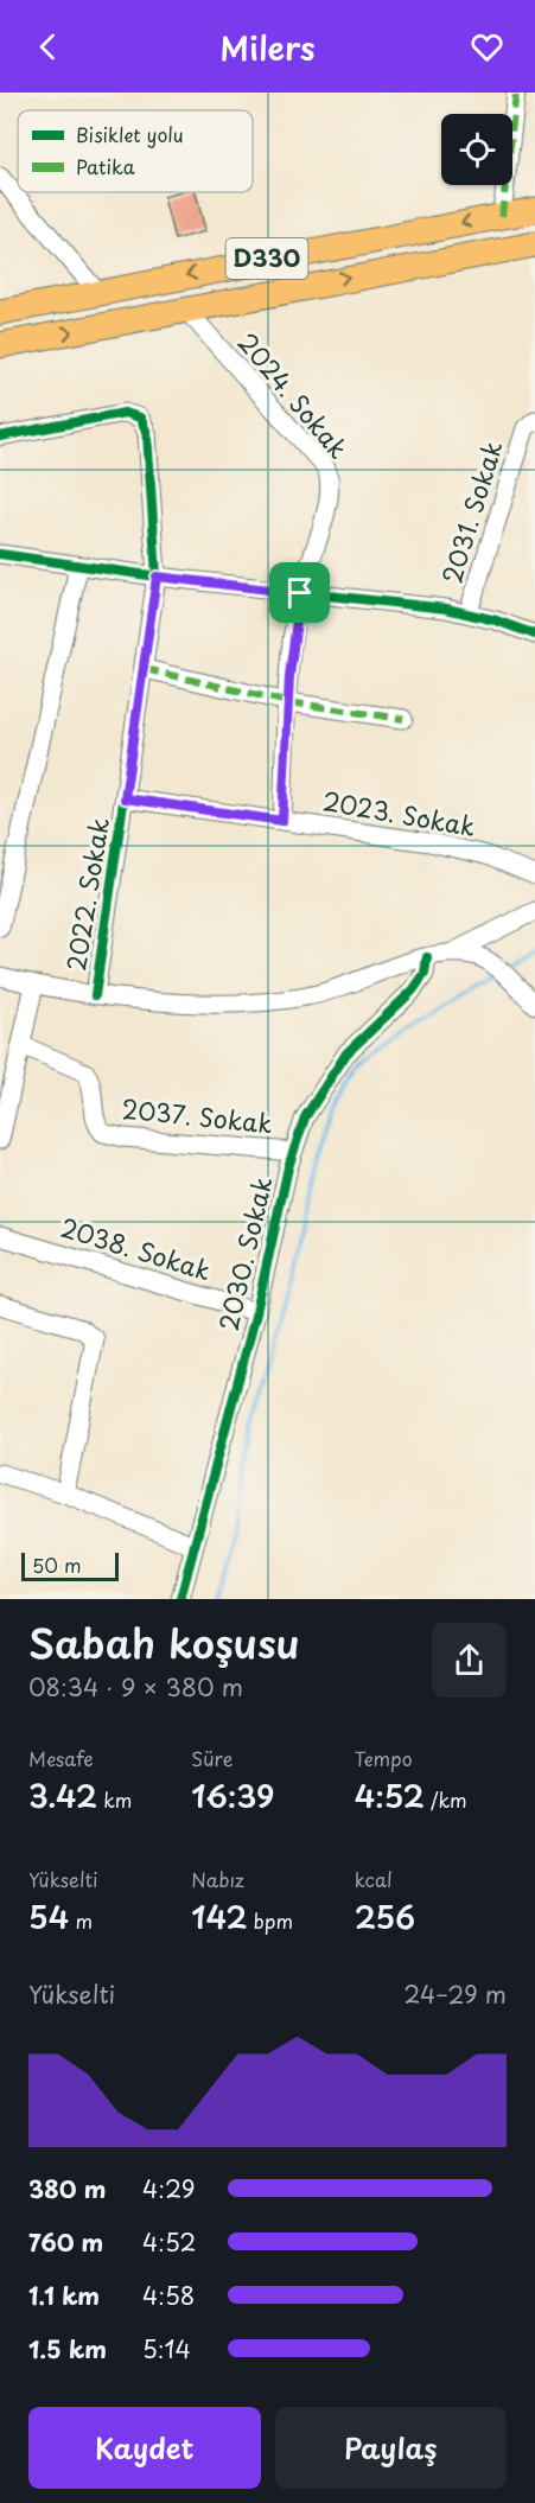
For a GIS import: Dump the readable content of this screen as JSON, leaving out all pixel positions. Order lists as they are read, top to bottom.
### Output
{
  "streets": {
    "highway": ["D330"],
    "street": [
      "2024. Sokak",
      "2031. Sokak",
      "2023. Sokak",
      "2022. Sokak",
      "2037. Sokak",
      "2038. Sokak",
      "2030. Sokak"
    ]
  },
  "crossings": [
    ["D330", "2024. Sokak"],
    ["2024. Sokak", "2023. Sokak"],
    ["2023. Sokak", "2022. Sokak"],
    ["2037. Sokak", "2030. Sokak"],
    ["2038. Sokak", "2030. Sokak"]
  ],
  "legend": ["Bisiklet yolu", "Patika"],
  "scale_bar": "50 m",
  "page": {
    "header": "Milers",
    "scale": "50 m",
    "heading": ["Sabah koşusu", "08:34 · 9 × 380 m"],
    "stats": [
      ["Mesafe", "3.42 km"],
      ["Süre", "16:39"],
      ["Tempo", "4:52 /km"],
      ["Yükselti", "54 m"],
      ["Nabız", "142 bpm"],
      ["kcal", "256"]
    ],
    "chart": ["Yükselti", "24–29 m"],
    "list": [
      {
        "name": "380 m",
        "note": "4:29"
      },
      {
        "name": "760 m",
        "note": "4:52"
      },
      {
        "name": "1.1 km",
        "note": "4:58"
      },
      {
        "name": "1.5 km",
        "note": "5:14"
      }
    ],
    "buttons": ["Kaydet", "Paylaş"]
  }
}
